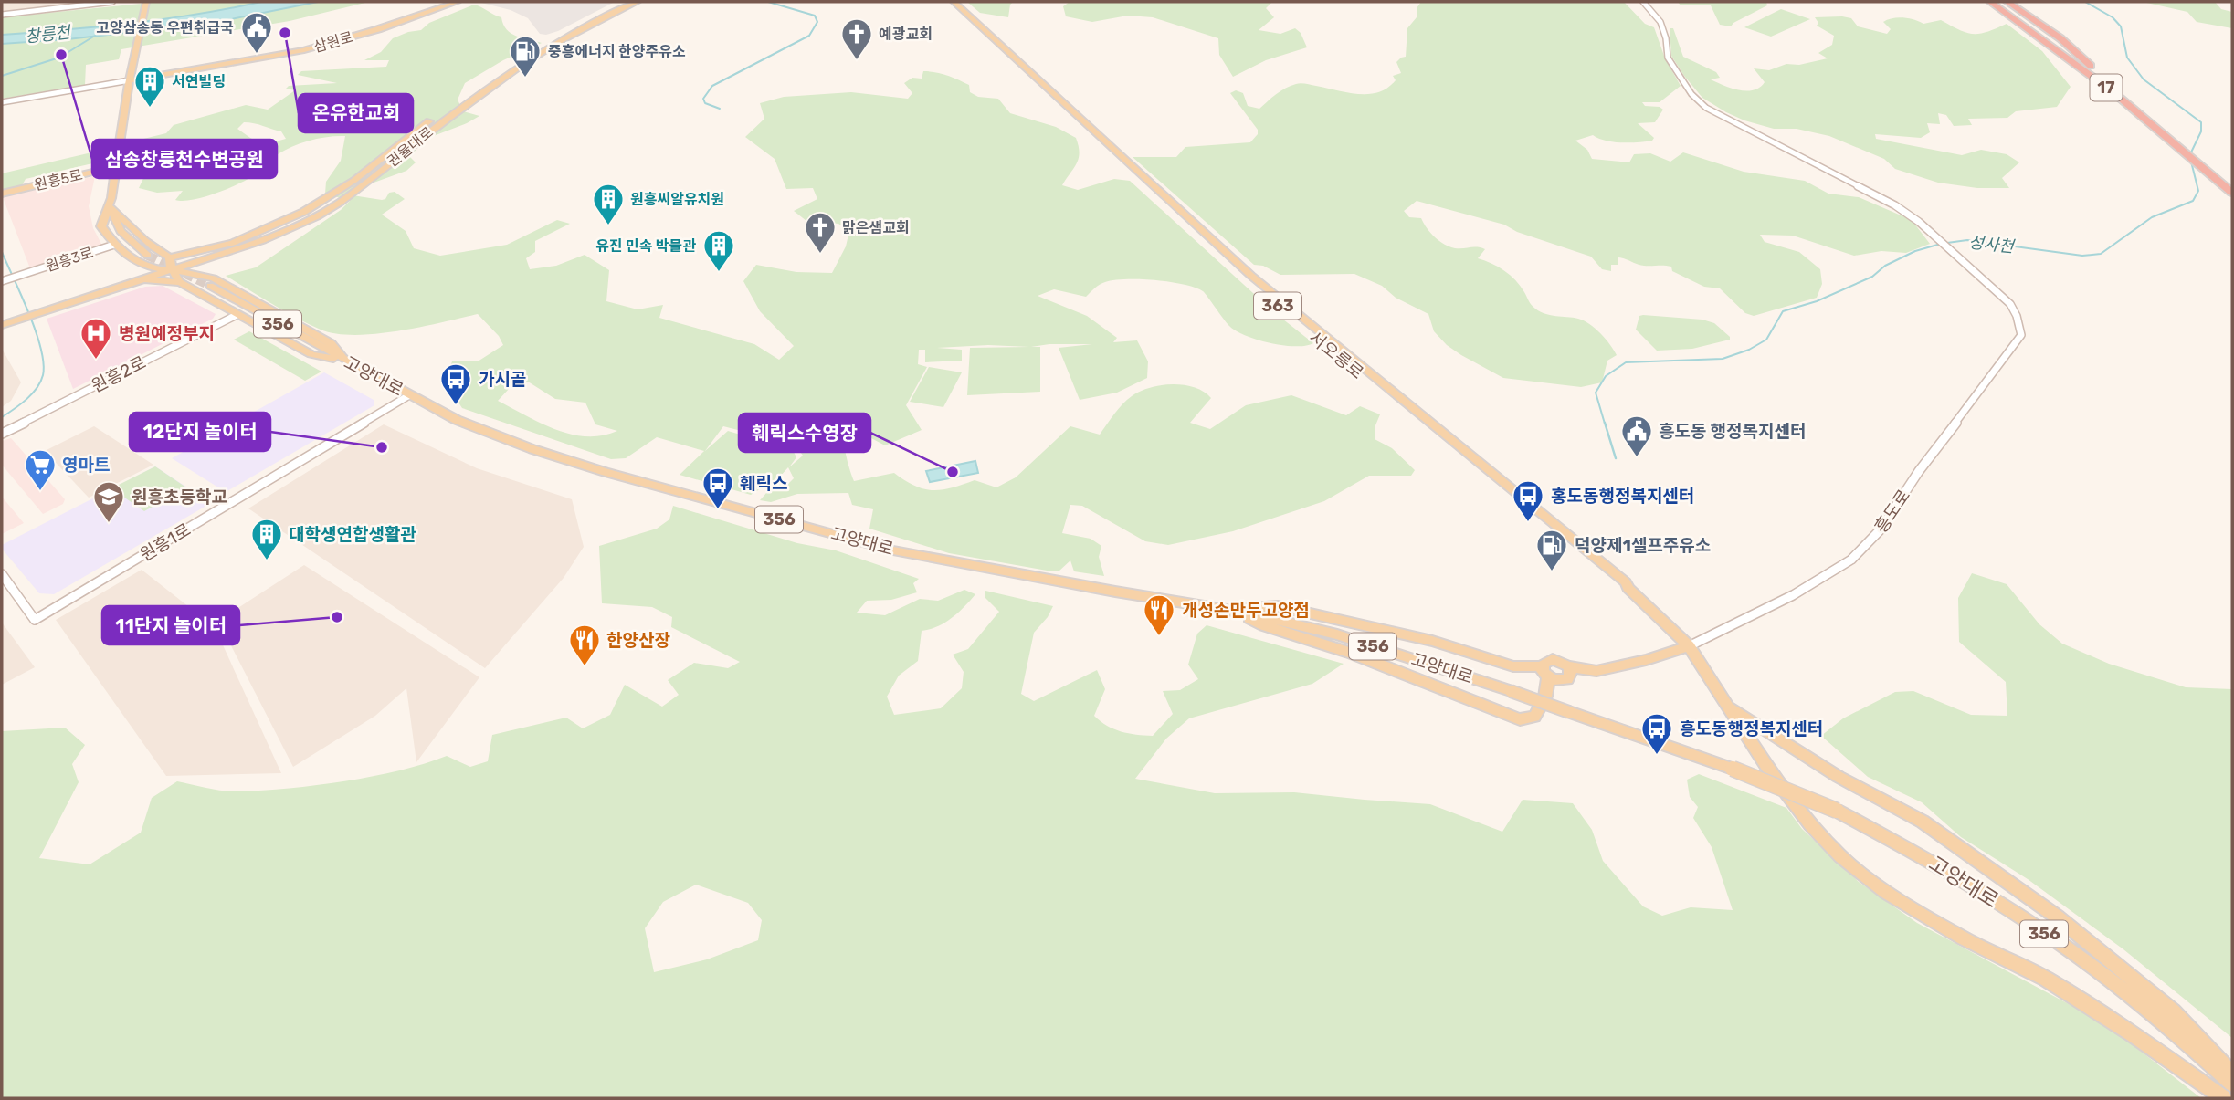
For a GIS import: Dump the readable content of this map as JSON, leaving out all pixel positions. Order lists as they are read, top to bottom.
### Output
{
  "streets": {
    "highway": ["17"],
    "main road": [
      "삼원로",
      "권율대로",
      "원흥5로",
      "363",
      "356",
      "서오릉로",
      "고양대로",
      "흥도로"
    ],
    "street": ["원흥3로", "원흥2로", "원흥1로"]
  },
  "crossings": [
    ["서오릉로", "흥도로"],
    ["고양대로", "원흥1로"]
  ],
  "water": ["창릉천", "성사천"],
  "places": {
    "other": [
      "온유한교회",
      "삼송창릉천수변공원",
      "12단지 놀이터",
      "훼릭스수영장",
      "11단지 놀이터"
    ],
    "public building": ["고양삼송동 우편취급국", "흥도동 행정복지센터"],
    "church": ["예광교회", "맑은샘교회"],
    "fuel station": ["중흥에너지 한양주유소", "덕양제1셀프주유소"],
    "building": [
      "서연빌딩",
      "원흥씨알유치원",
      "유진 민속 박물관",
      "대학생연합생활관"
    ],
    "hospital": ["병원예정부지"],
    "bus stop": [
      "가시골",
      "훼릭스",
      "홍도동행정복지센터",
      "흥도동행정복지센터"
    ],
    "supermarket": ["영마트"],
    "school or university": ["원흥초등학교"],
    "restaurant": ["개성손만두고양점", "한양산장"]
  }
}
